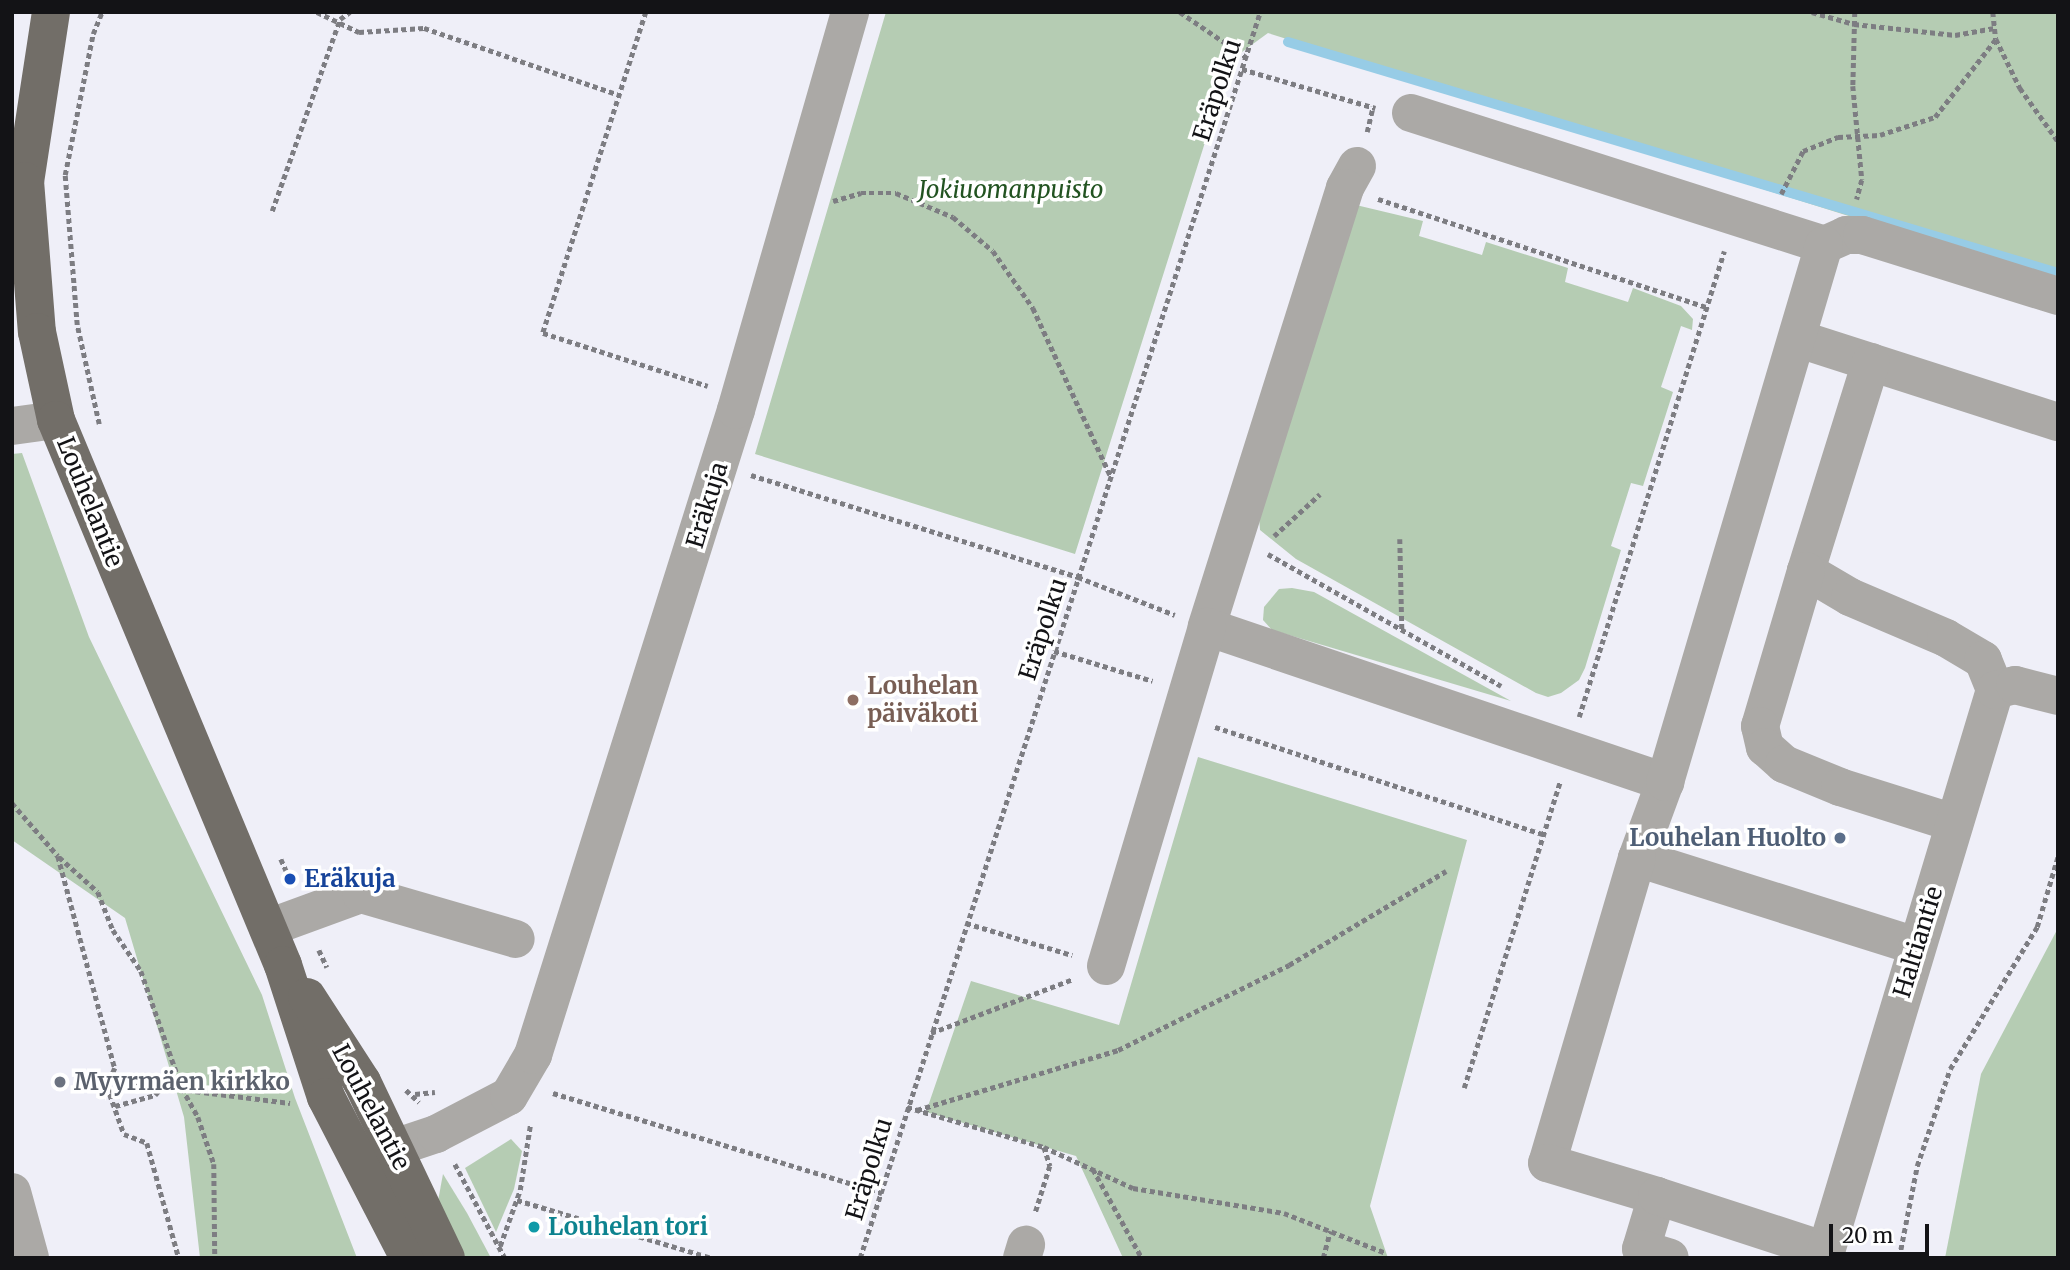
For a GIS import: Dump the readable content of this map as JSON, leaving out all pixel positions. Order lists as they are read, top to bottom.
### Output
{
  "streets": {
    "main road": ["Louhelantie"],
    "street": ["Eräkuja", "Haltiantie"],
    "path": ["Eräpolku"]
  },
  "crossings": [
    ["Louhelantie", "Eräkuja"]
  ],
  "parks": ["Jokiuomanpuisto"],
  "places": [
    "Louhelan päiväkoti",
    "Louhelan Huolto",
    "Eräkuja",
    "Myyrmäen kirkko",
    "Louhelan tori"
  ],
  "scale_bar": "20 m"
}
